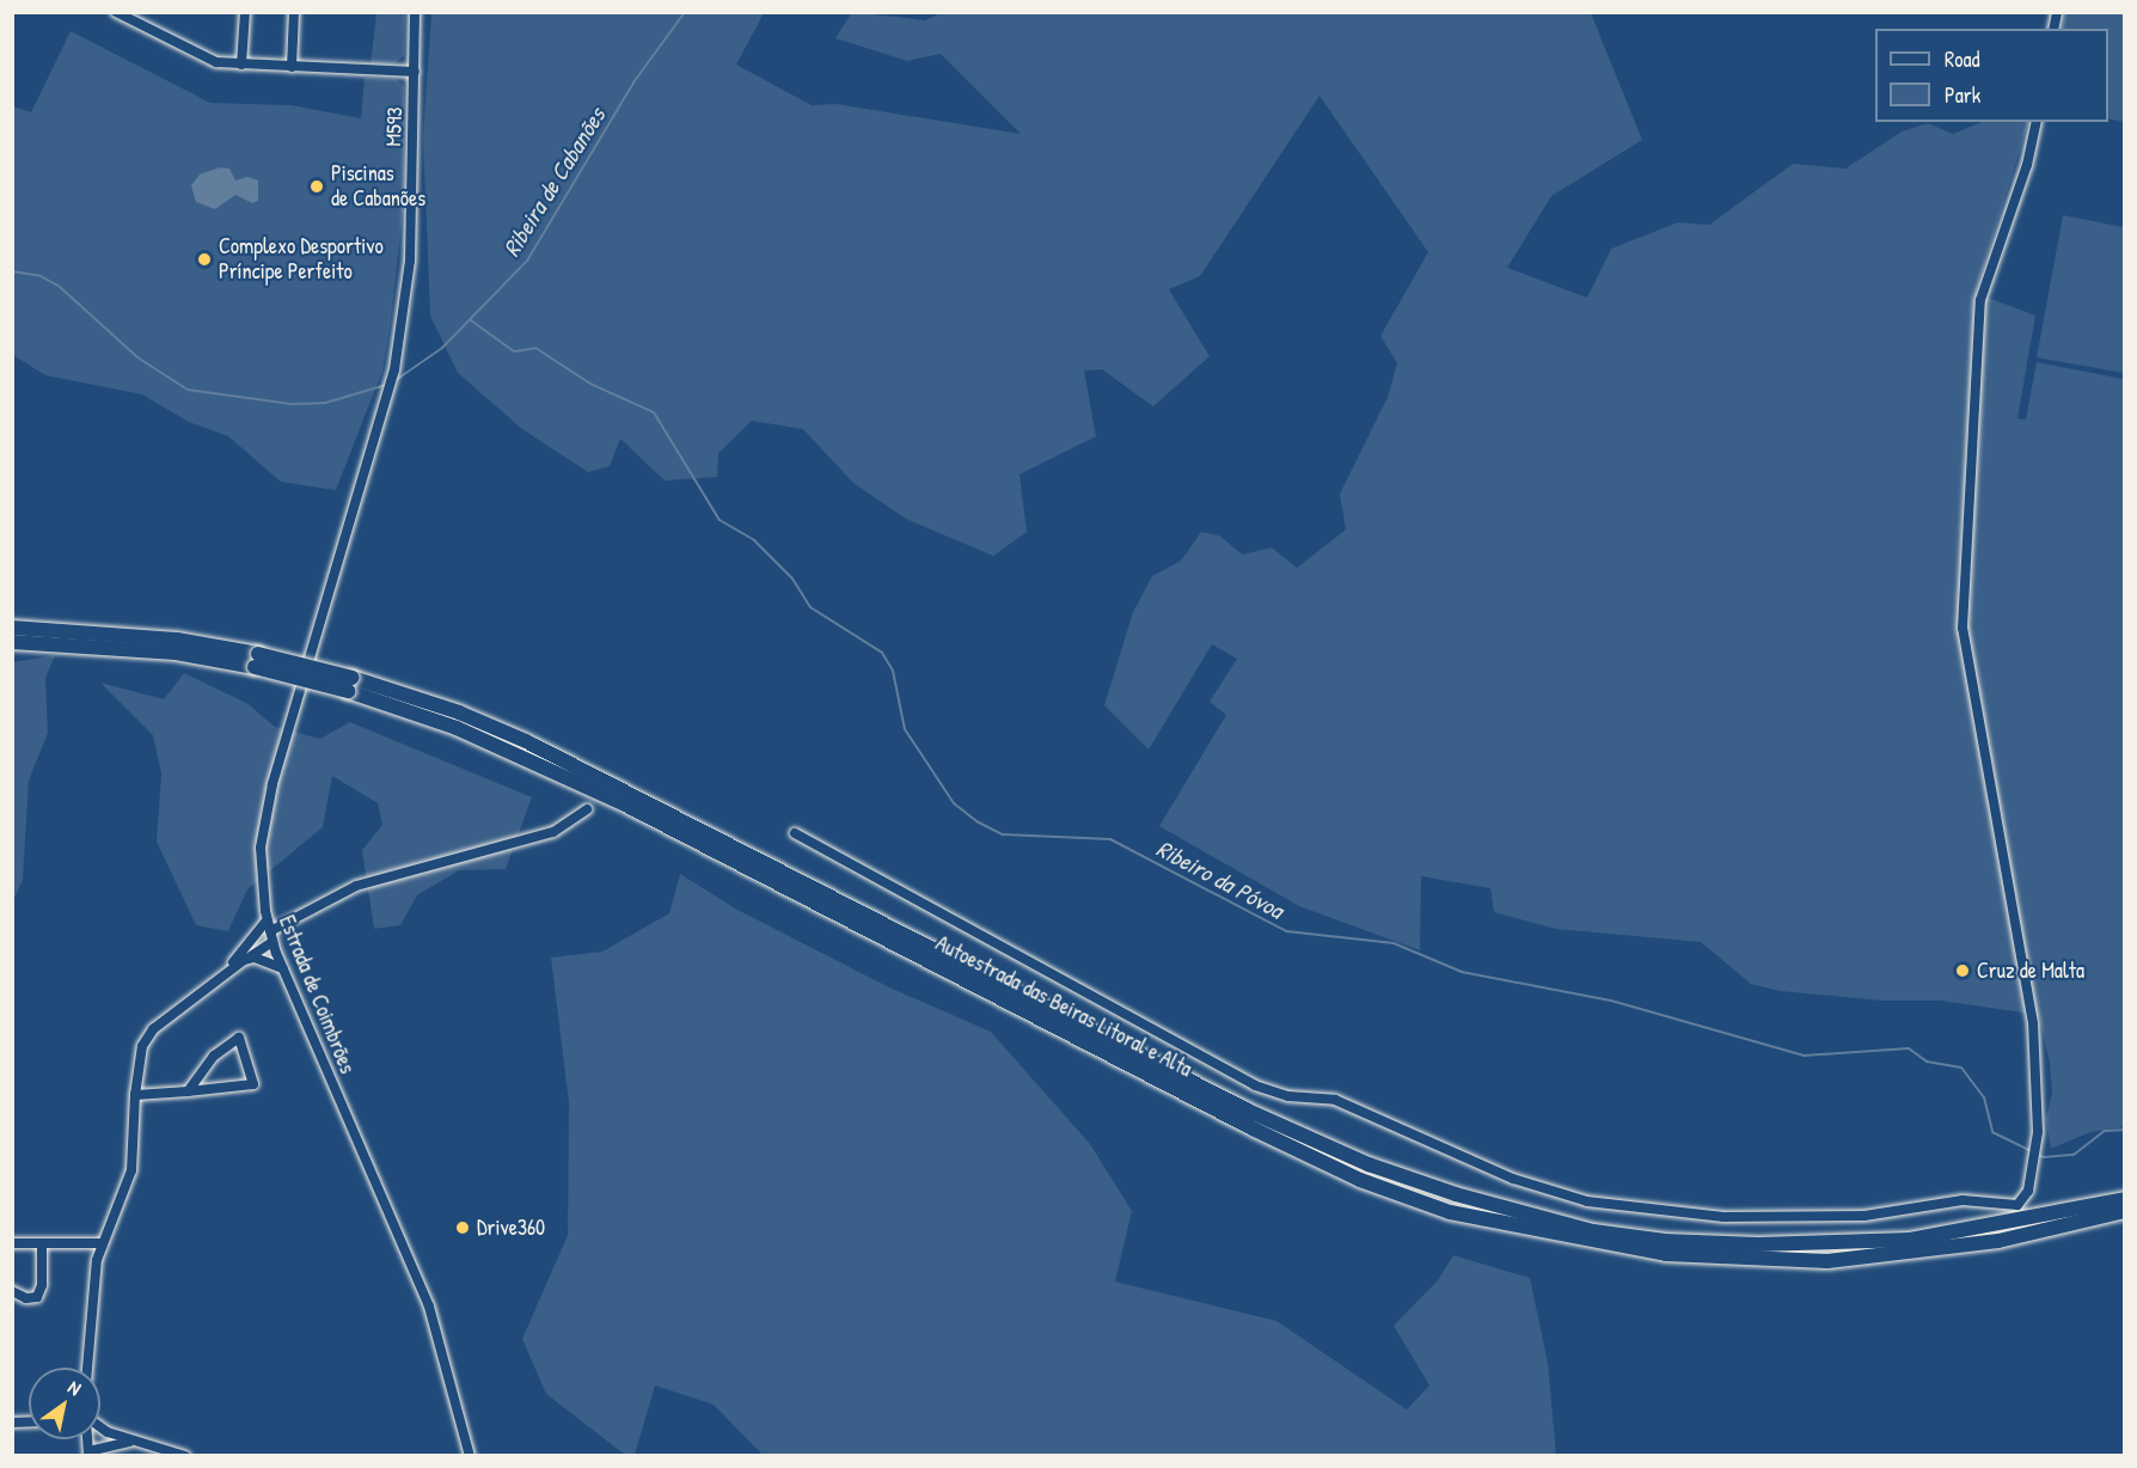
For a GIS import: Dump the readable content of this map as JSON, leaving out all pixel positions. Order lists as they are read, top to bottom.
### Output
{
  "streets": {
    "highway": ["Autoestrada das Beiras Litoral e Alta"],
    "street": ["M593", "Estrada de Coimbrões"]
  },
  "crossings": [
    ["M593", "Estrada de Coimbrões"]
  ],
  "water": ["Ribeira de Cabanões", "Ribeiro da Póvoa"],
  "places": [
    "Piscinas de Cabanões",
    "Complexo Desportivo Príncipe Perfeito",
    "Cruz de Malta",
    "Drive360"
  ],
  "legend": ["Road", "Park"],
  "north": "top right"
}
